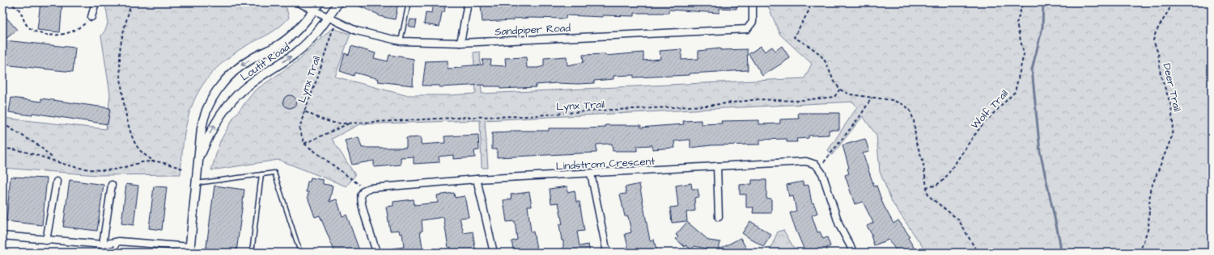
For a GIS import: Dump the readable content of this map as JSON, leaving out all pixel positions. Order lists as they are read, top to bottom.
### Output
{
  "streets": {
    "street": ["Sandpiper Road", "Loutit Road", "Lindstrom Crescent"],
    "path": ["Lynx Trail", "Deer Trail", "Wolf Trail"]
  },
  "crossings": [
    ["Sandpiper Road", "Loutit Road"],
    ["Sandpiper Road", "Lynx Trail"]
  ]
}
